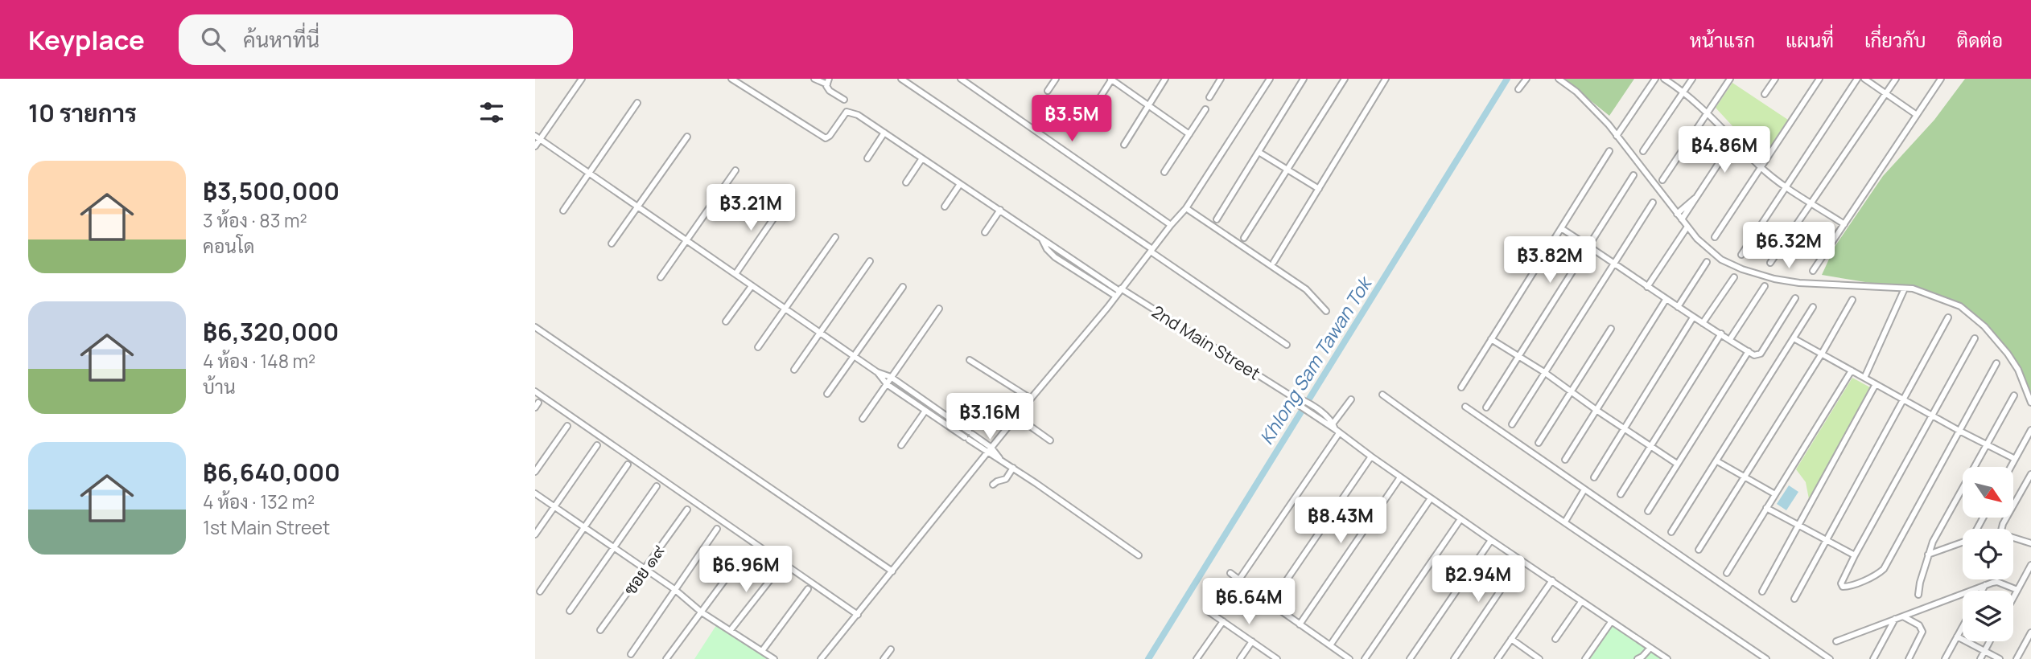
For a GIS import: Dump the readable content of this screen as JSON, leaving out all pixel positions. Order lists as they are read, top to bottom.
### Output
{
  "streets": {
    "street": ["2nd Main Street", "ซอย ๑๙"]
  },
  "water": ["Khlong Sam Tawan Tok"],
  "north": "bottom right",
  "page": {
    "header": "Keyplace",
    "search": "ค้นหาที่นี่",
    "nav": [
      "หน้าแรก",
      "แผนที่",
      "เกี่ยวกับ",
      "ติดต่อ"
    ],
    "heading": "10 รายการ",
    "price": [
      "฿3.5M",
      "฿4.86M",
      "฿3.21M",
      "฿6.32M",
      "฿3.82M",
      "฿3.16M",
      "฿8.43M",
      "฿6.96M",
      "฿2.94M",
      "฿6.64M"
    ],
    "list": [
      {
        "name": "฿3,500,000",
        "note": "3 ห้อง · 83 m² · คอนโด"
      },
      {
        "name": "฿6,320,000",
        "note": "4 ห้อง · 148 m² · บ้าน"
      },
      {
        "name": "฿6,640,000",
        "note": "4 ห้อง · 132 m² · 1st Main Street"
      }
    ]
  }
}
